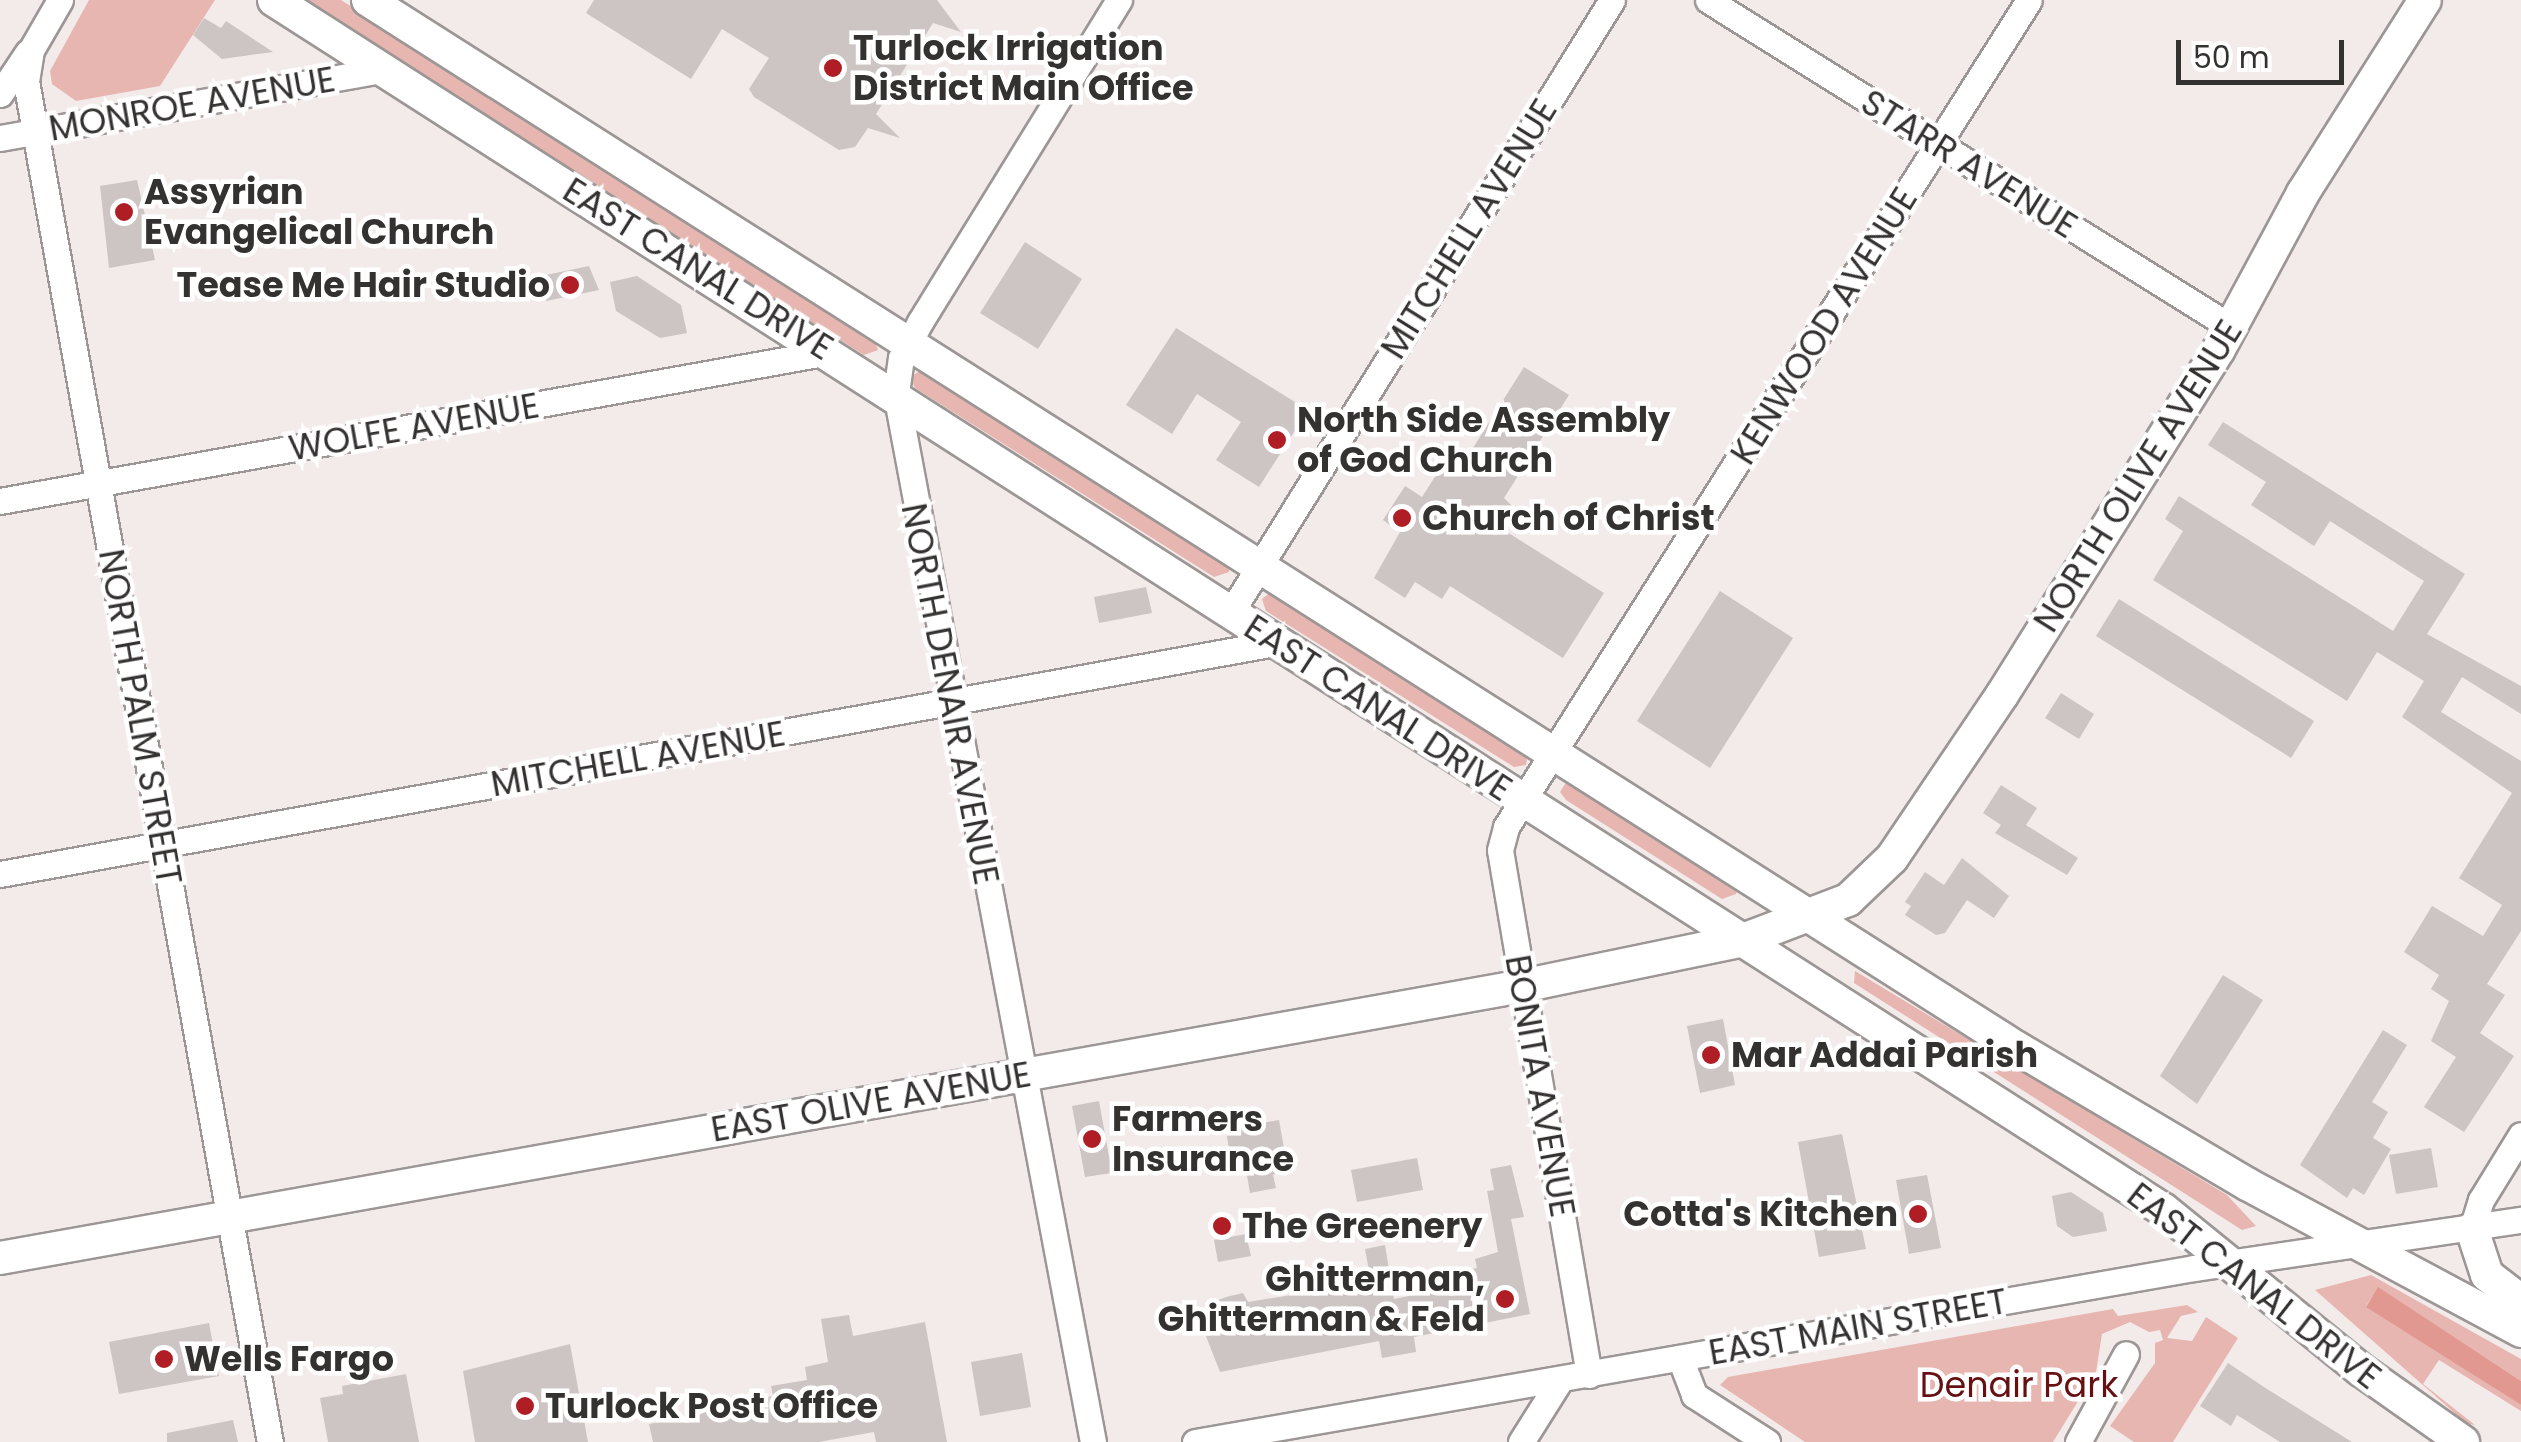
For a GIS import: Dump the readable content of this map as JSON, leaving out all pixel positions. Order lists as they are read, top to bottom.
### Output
{
  "streets": {
    "main road": ["EAST CANAL DRIVE", "NORTH OLIVE AVENUE", "EAST OLIVE AVENUE"],
    "street": [
      "MONROE AVENUE",
      "STARR AVENUE",
      "MITCHELL AVENUE",
      "KENWOOD AVENUE",
      "WOLFE AVENUE",
      "NORTH DENAIR AVENUE",
      "NORTH PALM STREET",
      "BONITA AVENUE",
      "EAST MAIN STREET"
    ]
  },
  "crossings": [
    ["MONROE AVENUE", "EAST CANAL DRIVE"],
    ["MONROE AVENUE", "NORTH PALM STREET"],
    ["STARR AVENUE", "KENWOOD AVENUE"],
    ["STARR AVENUE", "NORTH OLIVE AVENUE"],
    ["MITCHELL AVENUE", "EAST CANAL DRIVE"],
    ["MITCHELL AVENUE", "NORTH DENAIR AVENUE"],
    ["MITCHELL AVENUE", "NORTH PALM STREET"],
    ["EAST CANAL DRIVE", "KENWOOD AVENUE"],
    ["EAST CANAL DRIVE", "WOLFE AVENUE"],
    ["EAST CANAL DRIVE", "NORTH OLIVE AVENUE"],
    ["EAST CANAL DRIVE", "NORTH DENAIR AVENUE"],
    ["EAST CANAL DRIVE", "BONITA AVENUE"],
    ["EAST CANAL DRIVE", "EAST OLIVE AVENUE"],
    ["EAST CANAL DRIVE", "EAST MAIN STREET"],
    ["KENWOOD AVENUE", "BONITA AVENUE"],
    ["WOLFE AVENUE", "NORTH PALM STREET"],
    ["NORTH OLIVE AVENUE", "EAST OLIVE AVENUE"],
    ["NORTH DENAIR AVENUE", "EAST OLIVE AVENUE"],
    ["NORTH PALM STREET", "EAST OLIVE AVENUE"],
    ["BONITA AVENUE", "EAST OLIVE AVENUE"],
    ["BONITA AVENUE", "EAST MAIN STREET"]
  ],
  "parks": ["Denair Park"],
  "places": [
    "Turlock Irrigation District Main Office",
    "Assyrian Evangelical Church",
    "Tease Me Hair Studio",
    "North Side Assembly of God Church",
    "Church of Christ",
    "Mar Addai Parish",
    "Farmers Insurance",
    "Cotta's Kitchen",
    "The Greenery",
    "Ghitterman, Ghitterman & Feld",
    "Wells Fargo",
    "Turlock Post Office"
  ],
  "scale_bar": "50 m"
}
